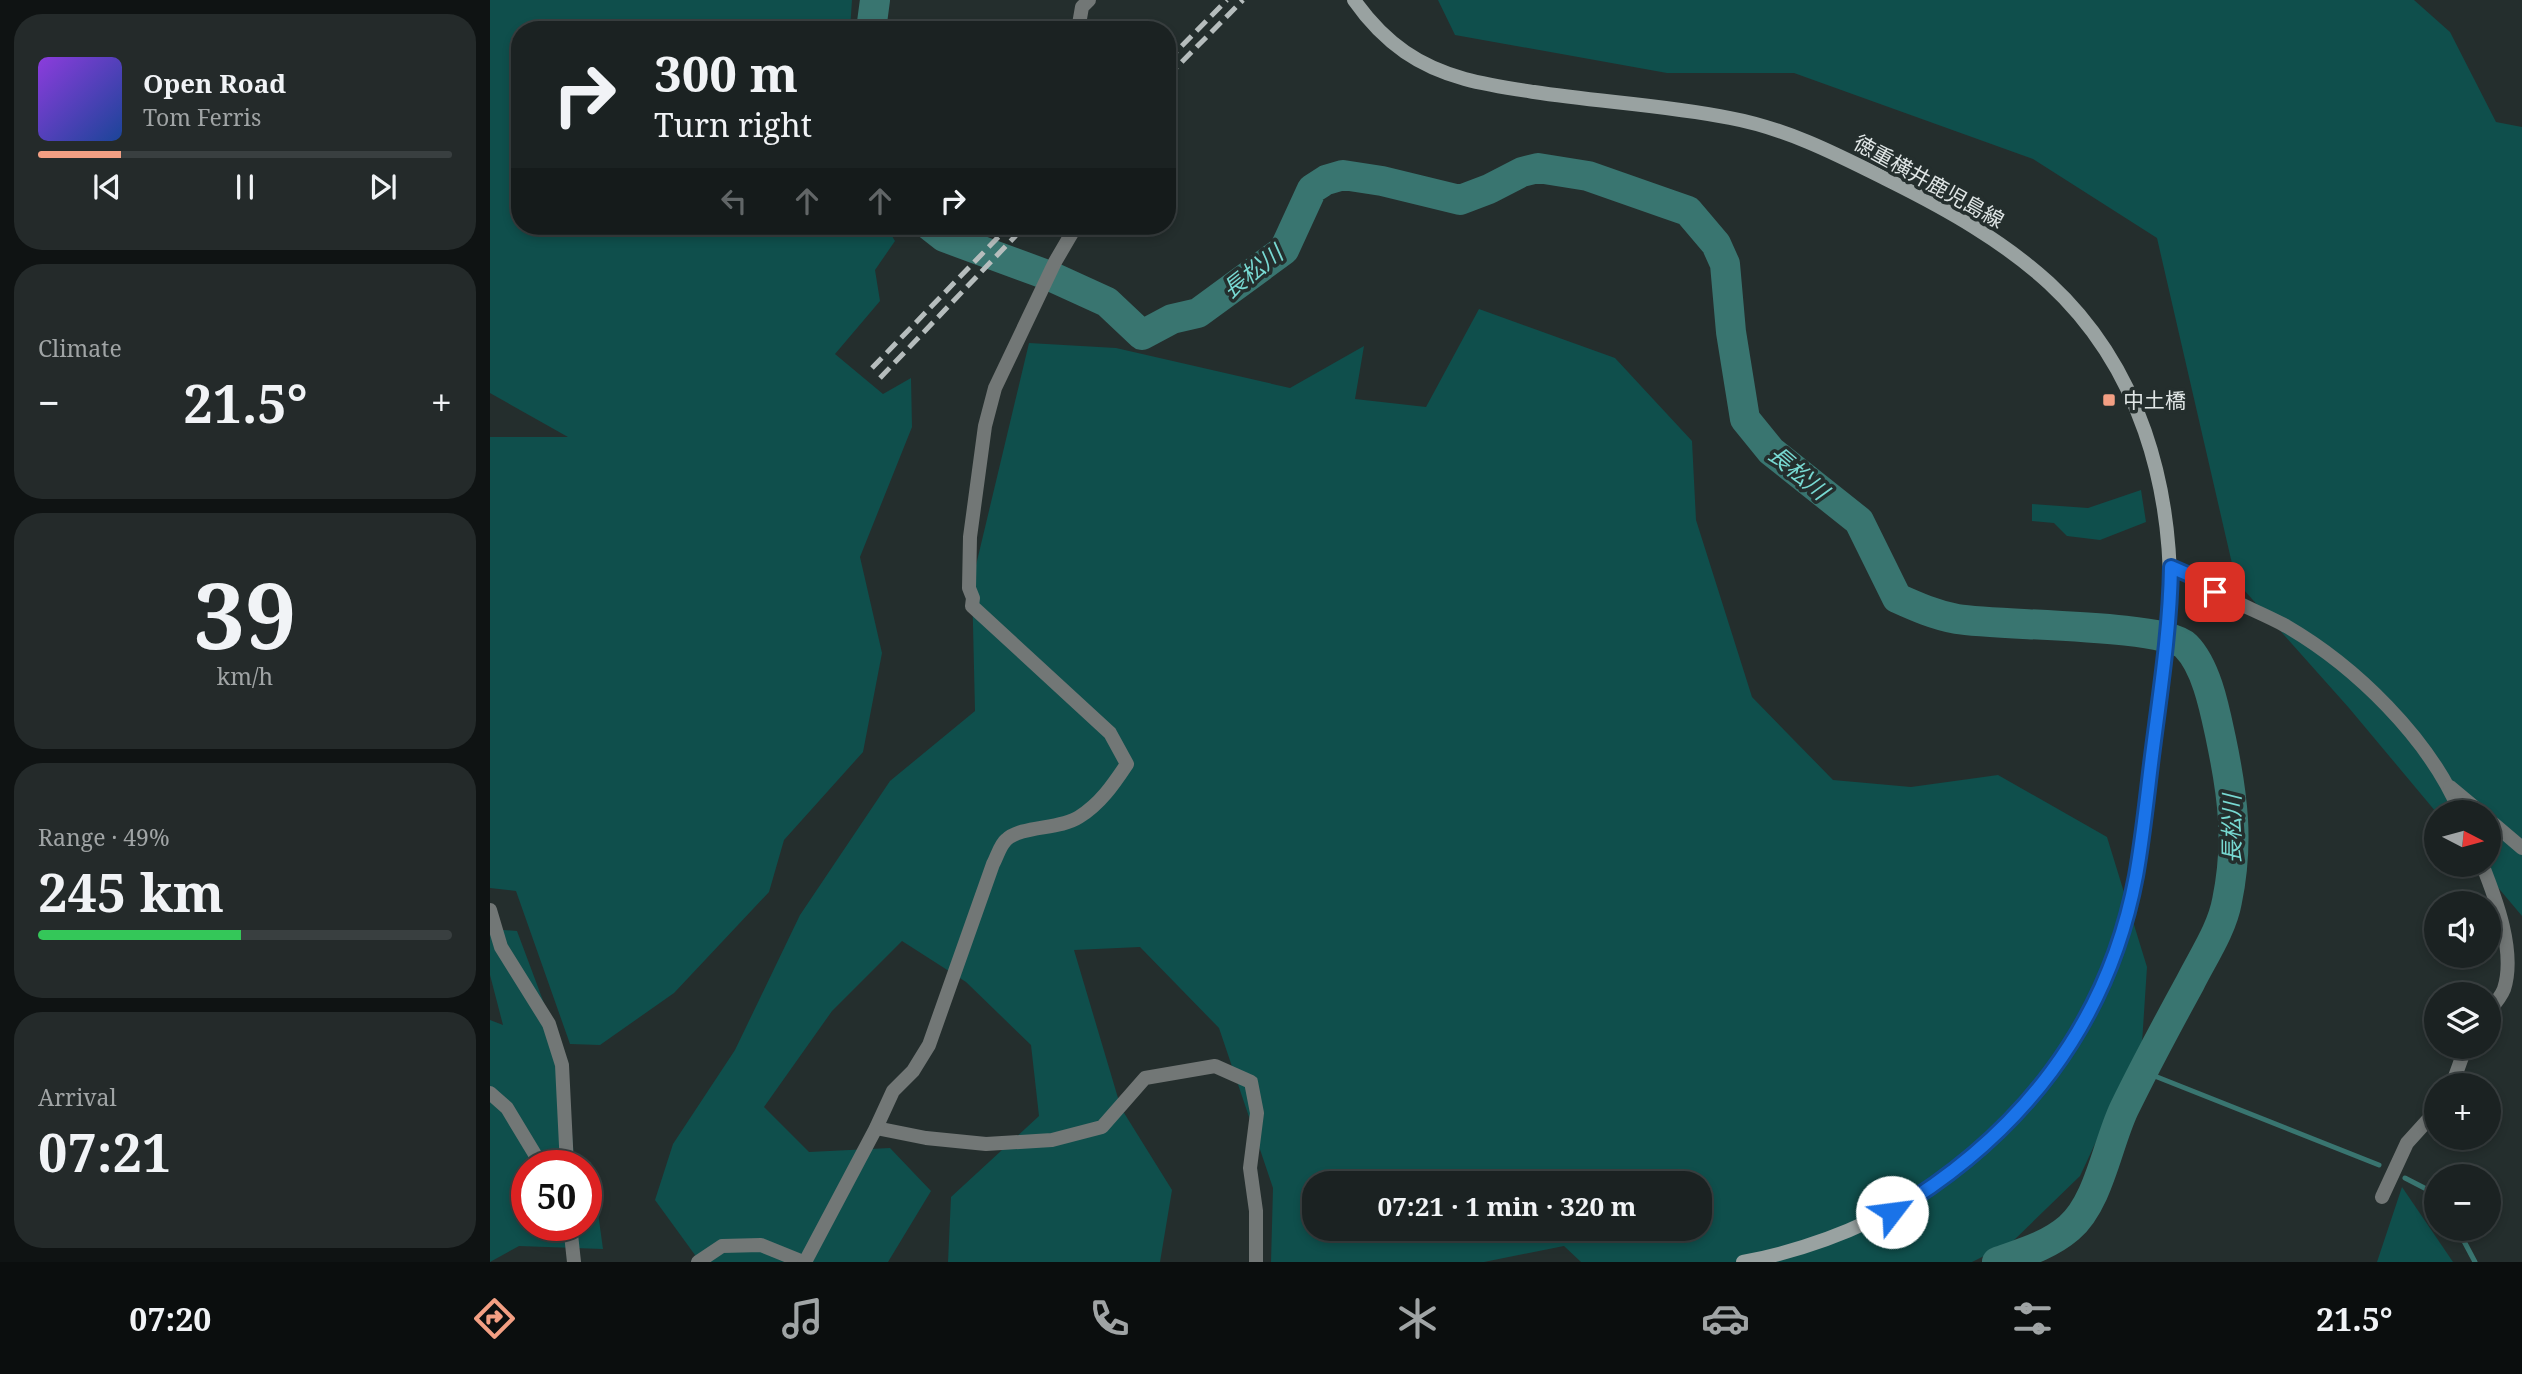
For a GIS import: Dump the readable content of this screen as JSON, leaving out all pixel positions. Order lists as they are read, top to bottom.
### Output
{
  "streets": {
    "main road": ["徳重横井鹿児島線"]
  },
  "water": ["長松川"],
  "places": {
    "transit": ["中土橋"]
  },
  "north": "right",
  "page": {
    "turn": ["300 m", "Turn right"],
    "song": ["Open Road", "Tom Ferris"],
    "tile": [
      "Climate",
      ["39", "km/h"],
      ["Range · 49%", "245 km"],
      ["Arrival", "07:21"]
    ],
    "heat": ["−", "21.5°", "+"],
    "map_buttons": ["+", "−"],
    "limit": "50",
    "trip": "07:21 · 1 min · 320 m",
    "tabs": ["07:20", "21.5°"]
  }
}
